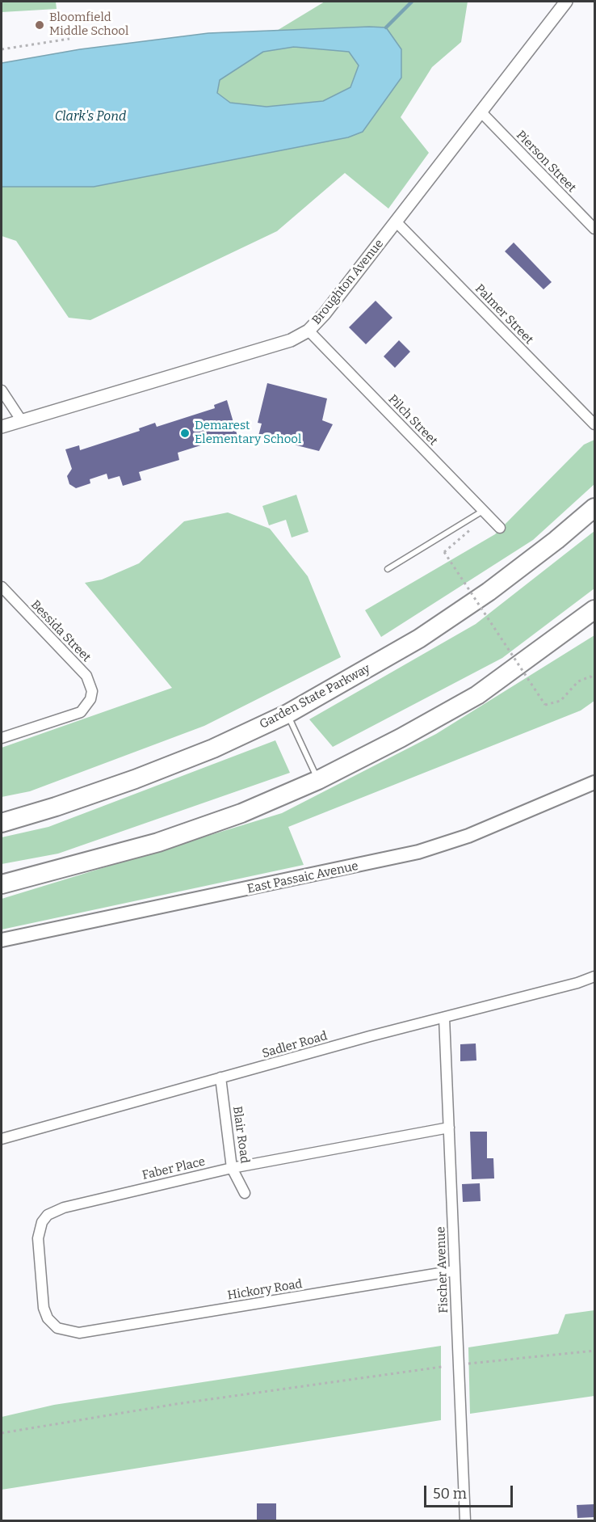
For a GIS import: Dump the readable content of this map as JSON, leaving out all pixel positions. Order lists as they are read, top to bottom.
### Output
{
  "streets": {
    "highway": ["Garden State Parkway"],
    "main road": ["East Passaic Avenue"],
    "street": [
      "Pierson Street",
      "Broughton Avenue",
      "Palmer Street",
      "Pilch Street",
      "Bessida Street",
      "Sadler Road",
      "Blair Road",
      "Faber Place",
      "Fischer Avenue",
      "Hickory Road"
    ]
  },
  "crossings": [
    ["Pierson Street", "Broughton Avenue"],
    ["Broughton Avenue", "Palmer Street"],
    ["Broughton Avenue", "Pilch Street"],
    ["Sadler Road", "Blair Road"],
    ["Sadler Road", "Fischer Avenue"],
    ["Blair Road", "Faber Place"],
    ["Faber Place", "Fischer Avenue"],
    ["Faber Place", "Hickory Road"],
    ["Fischer Avenue", "Hickory Road"]
  ],
  "water": ["Clark's Pond"],
  "places": ["Bloomfield Middle School", "Demarest Elementary School"],
  "scale_bar": "50 m"
}
